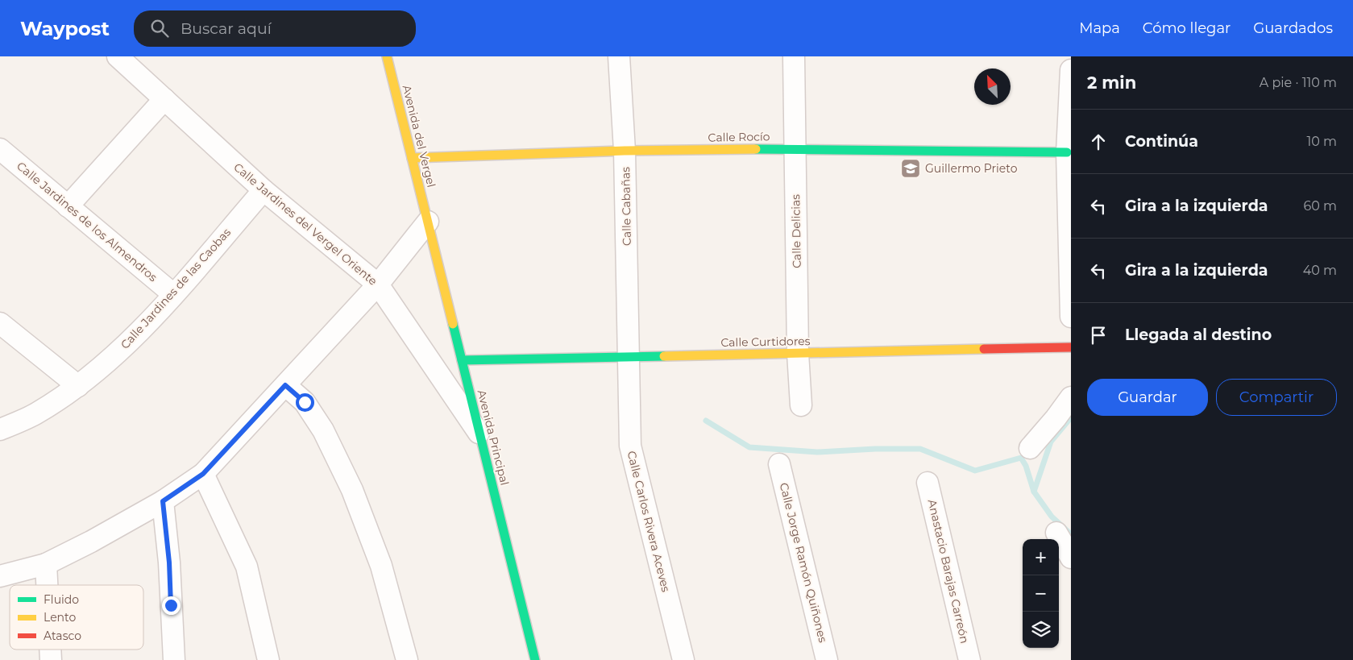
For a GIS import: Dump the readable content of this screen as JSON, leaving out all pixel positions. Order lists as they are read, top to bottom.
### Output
{
  "streets": {
    "street": [
      "Avenida del Vergel",
      "Calle Rocío",
      "Calle Cabañas",
      "Calle Jardines de los Almendros",
      "Calle Jardines del Vergel Oriente",
      "Calle Delicias",
      "Calle Jardines de las Caobas",
      "Calle Curtidores",
      "Avenida Principal",
      "Calle Carlos Rivera Aceves",
      "Calle Jorge Ramón Quiñones",
      "Anastacio Barajas Carreón"
    ]
  },
  "crossings": [
    ["Avenida del Vergel", "Calle Rocío"],
    ["Avenida del Vergel", "Avenida Principal"],
    ["Calle Rocío", "Calle Cabañas"],
    ["Calle Rocío", "Calle Delicias"],
    ["Calle Cabañas", "Calle Curtidores"],
    ["Calle Cabañas", "Calle Carlos Rivera Aceves"],
    ["Calle Jardines de los Almendros", "Calle Jardines de las Caobas"],
    ["Calle Jardines del Vergel Oriente", "Calle Jardines de las Caobas"],
    ["Calle Jardines del Vergel Oriente", "Avenida Principal"],
    ["Calle Delicias", "Calle Curtidores"],
    ["Calle Curtidores", "Avenida Principal"],
    ["Calle Curtidores", "Calle Carlos Rivera Aceves"]
  ],
  "places": {
    "school or university": ["Guillermo Prieto"]
  },
  "legend": ["Fluido", "Lento", "Atasco"],
  "north": "top left",
  "page": {
    "header": "Waypost",
    "search": "Buscar aquí",
    "nav": ["Mapa", "Cómo llegar", "Guardados"],
    "heading": ["2 min", "A pie · 110 m"],
    "list": [
      ["Continúa", "10 m"],
      ["Gira a la izquierda", "60 m"],
      ["Gira a la izquierda", "40 m"],
      "Llegada al destino"
    ],
    "buttons": ["Guardar", "Compartir"],
    "map_buttons": ["+", "−"]
  }
}
